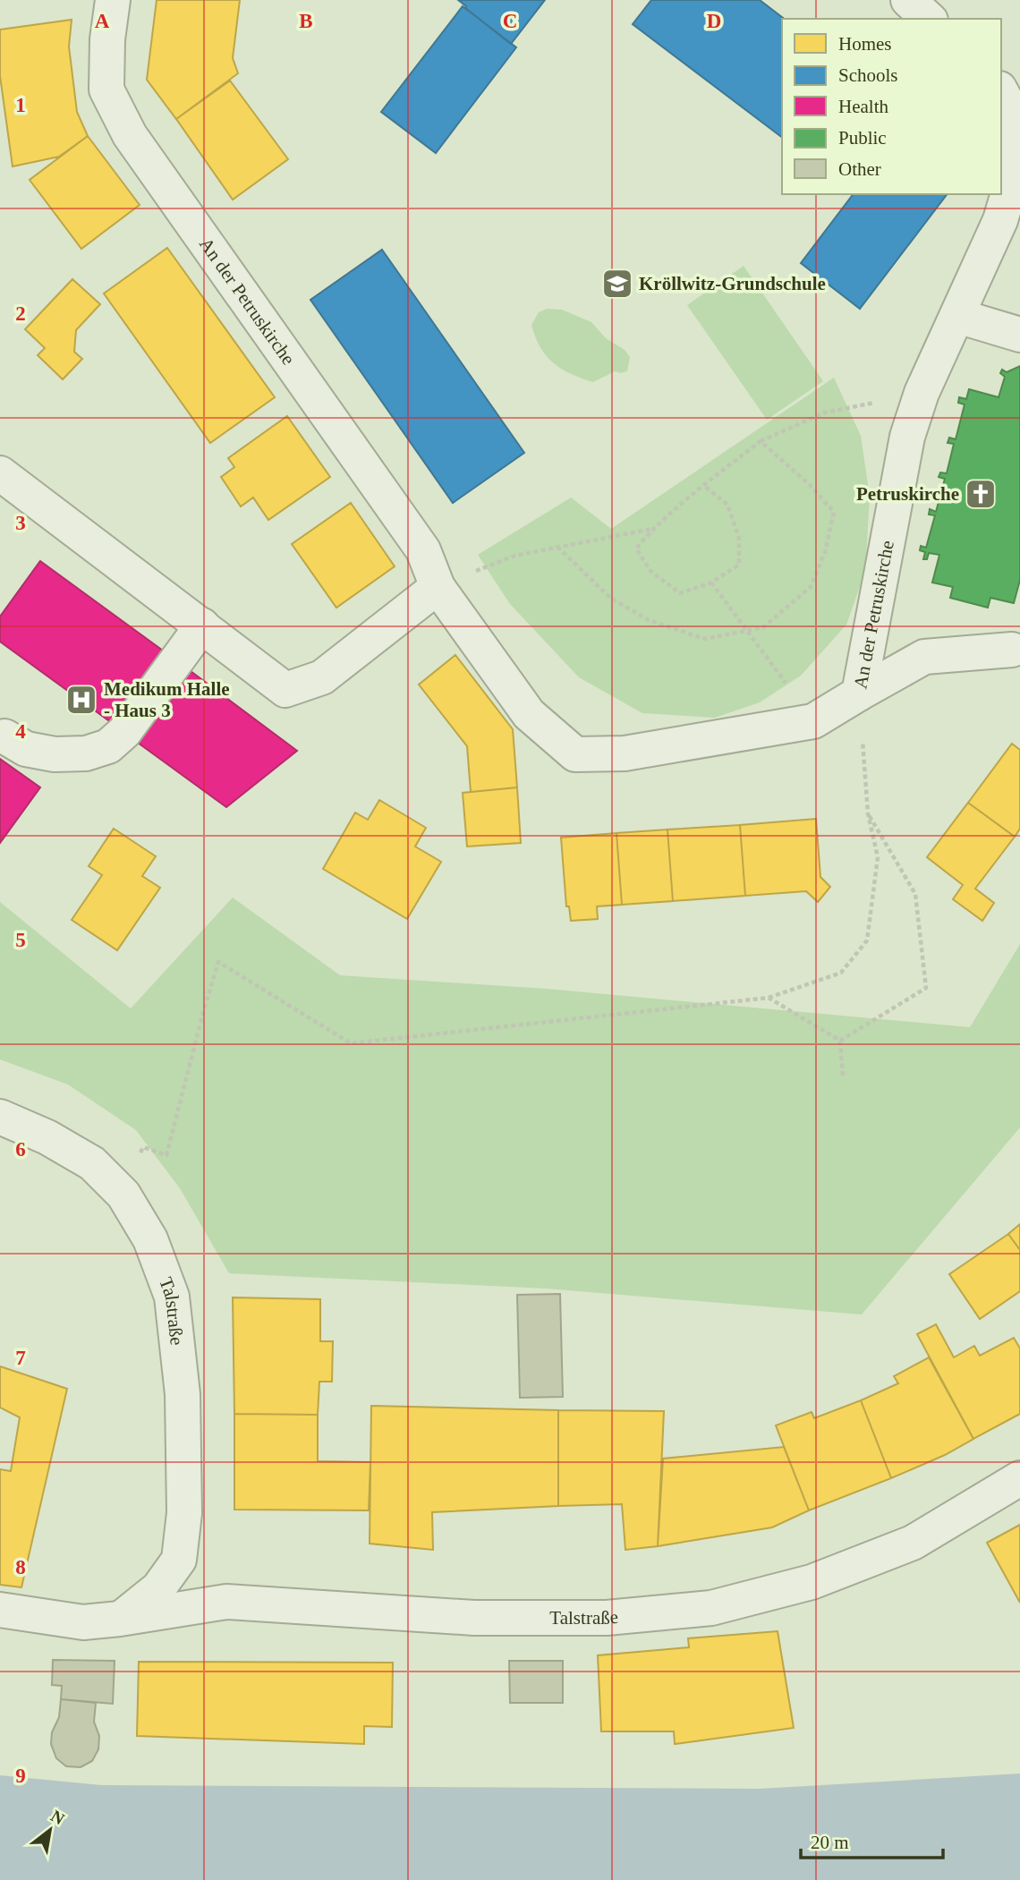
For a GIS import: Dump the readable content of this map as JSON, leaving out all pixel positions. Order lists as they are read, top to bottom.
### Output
{
  "streets": {
    "street": ["An der Petruskirche", "Talstraße"]
  },
  "places": {
    "school or university": ["Kröllwitz-Grundschule"],
    "church": ["Petruskirche"],
    "hospital": ["Medikum Halle - Haus 3"]
  },
  "legend": [
    "Homes",
    "Schools",
    "Health",
    "Public",
    "Other"
  ],
  "scale_bar": "20 m",
  "north": "top right",
  "grid": {
    "columns": [
      "A",
      "B",
      "C",
      "D"
    ],
    "rows": [
      "1",
      "2",
      "3",
      "4",
      "5",
      "6",
      "7",
      "8",
      "9"
    ]
  }
}
